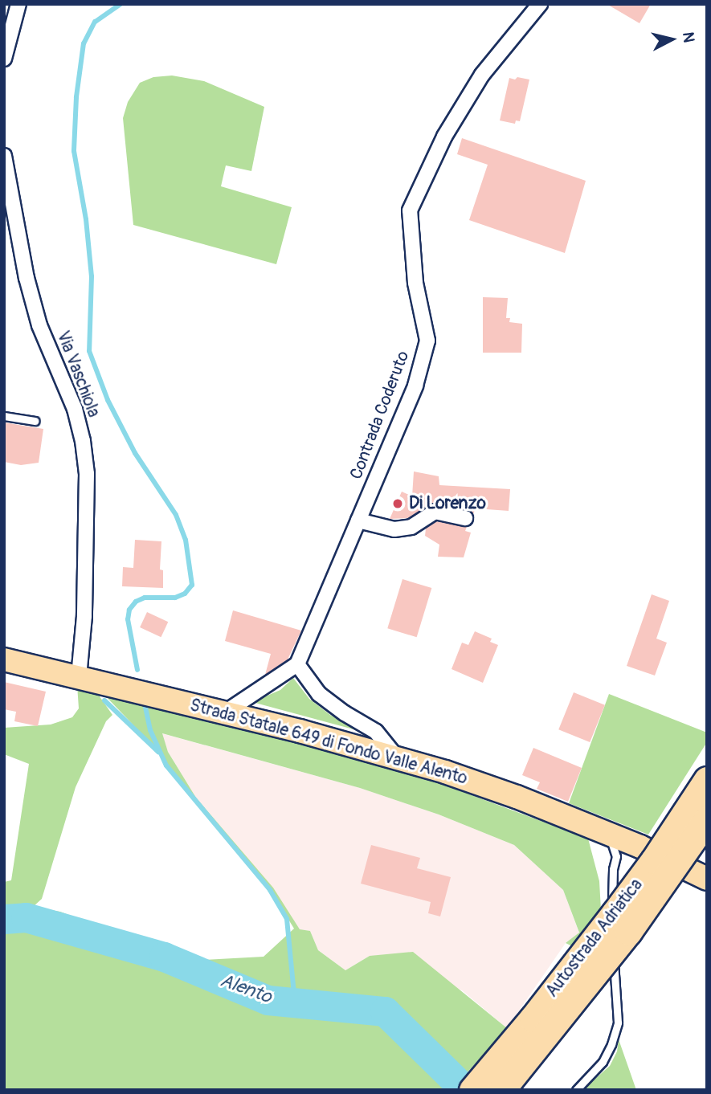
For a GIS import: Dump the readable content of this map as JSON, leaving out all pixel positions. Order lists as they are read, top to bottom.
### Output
{
  "streets": {
    "highway": ["Autostrada Adriatica"],
    "main road": ["Strada Statale 649 di Fondo Valle Alento"],
    "street": ["Via Vaschiola", "Contrada Coderuto"]
  },
  "crossings": [
    ["Via Vaschiola", "Strada Statale 649 di Fondo Valle Alento"]
  ],
  "water": ["Alento"],
  "places": ["Di Lorenzo"],
  "north": "right"
}
